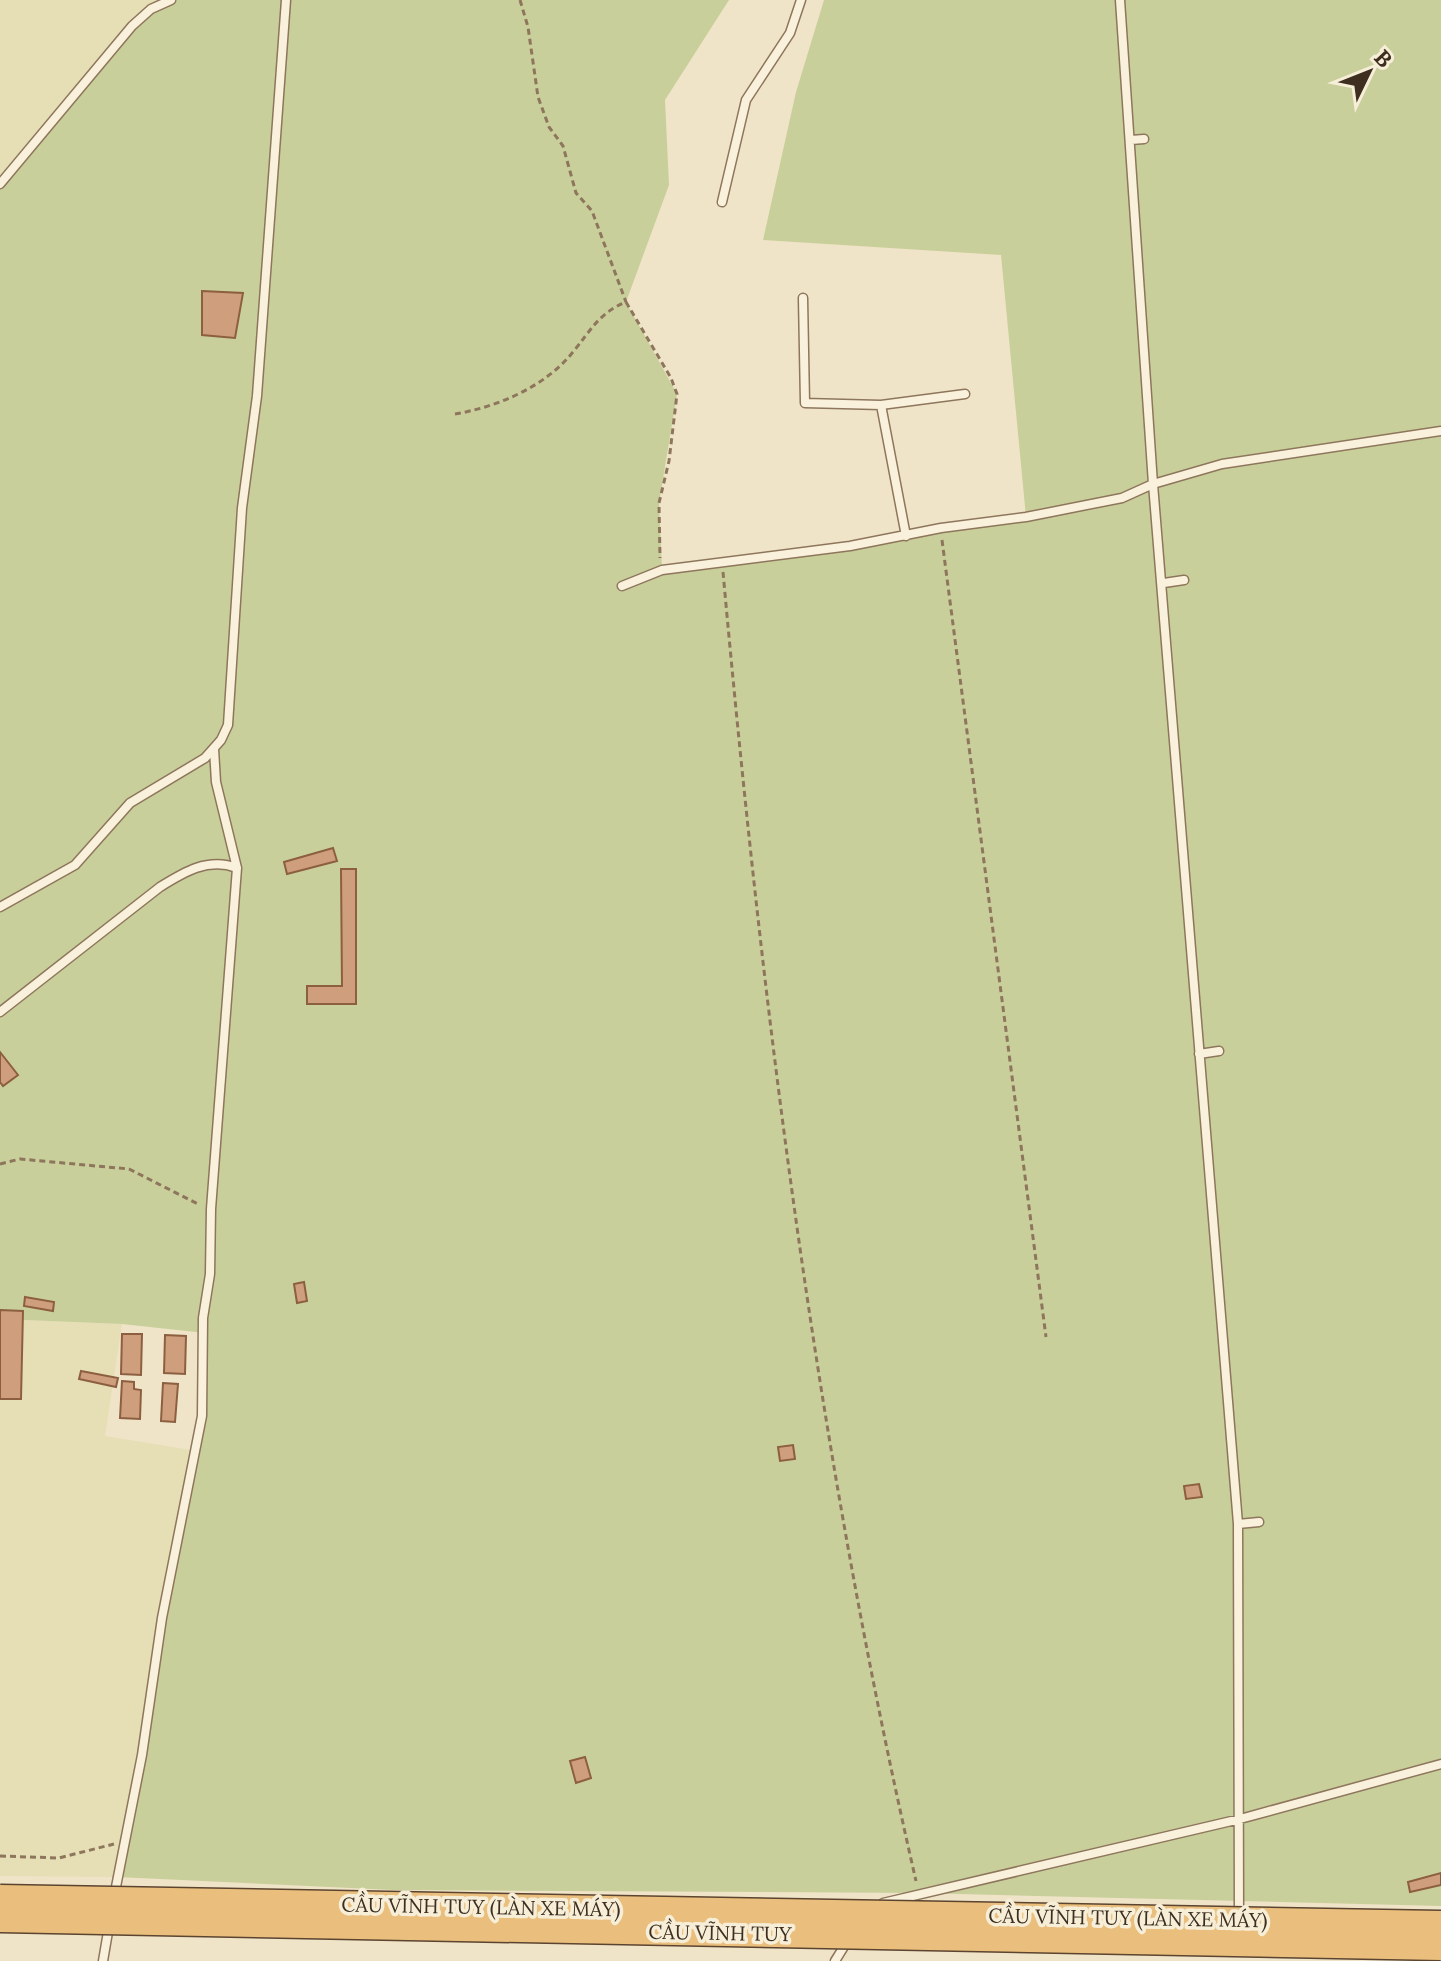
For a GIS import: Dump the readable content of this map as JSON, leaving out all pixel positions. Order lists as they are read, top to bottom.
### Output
{
  "streets": {
    "highway": ["CẦU VĨNH TUY (LÀN XE MÁY)", "CẦU VĨNH TUY"]
  },
  "north": "top right"
}
